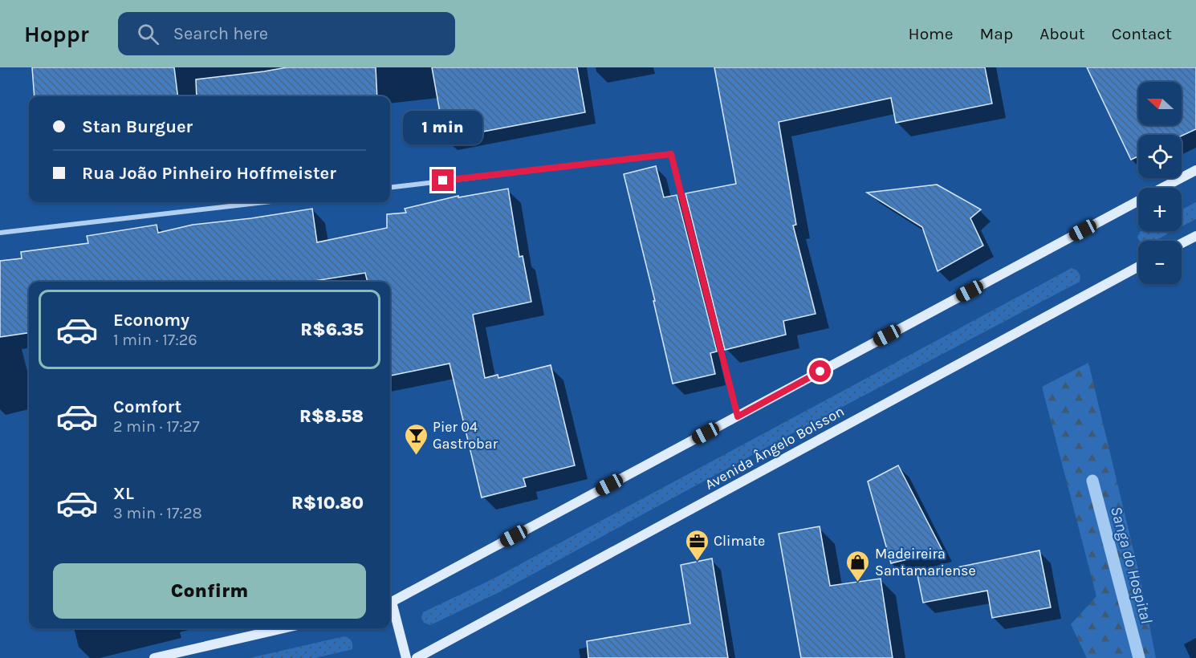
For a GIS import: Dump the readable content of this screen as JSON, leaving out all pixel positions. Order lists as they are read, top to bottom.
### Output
{
  "streets": {
    "main road": ["Avenida Ângelo Bolsson"]
  },
  "water": ["Sanga do Hospital"],
  "places": {
    "bar": ["Pier 04 Gastrobar"],
    "office": ["Climate"],
    "shop": ["Madeireira Santamariense"]
  },
  "north": "left",
  "page": {
    "header": "Hoppr",
    "search": "Search here",
    "nav": [
      "Home",
      "Map",
      "About",
      "Contact"
    ],
    "map_buttons": ["+", "−"],
    "banner": ["Stan Burguer", "Rua João Pinheiro Hoffmeister"],
    "bubble": "1 min",
    "list": [
      {
        "name": "Economy",
        "note": "1 min · 17:26",
        "value": "R$6.35"
      },
      {
        "name": "Comfort",
        "note": "2 min · 17:27",
        "value": "R$8.58"
      },
      {
        "name": "XL",
        "note": "3 min · 17:28",
        "value": "R$10.80"
      }
    ],
    "buttons": "Confirm"
  }
}
